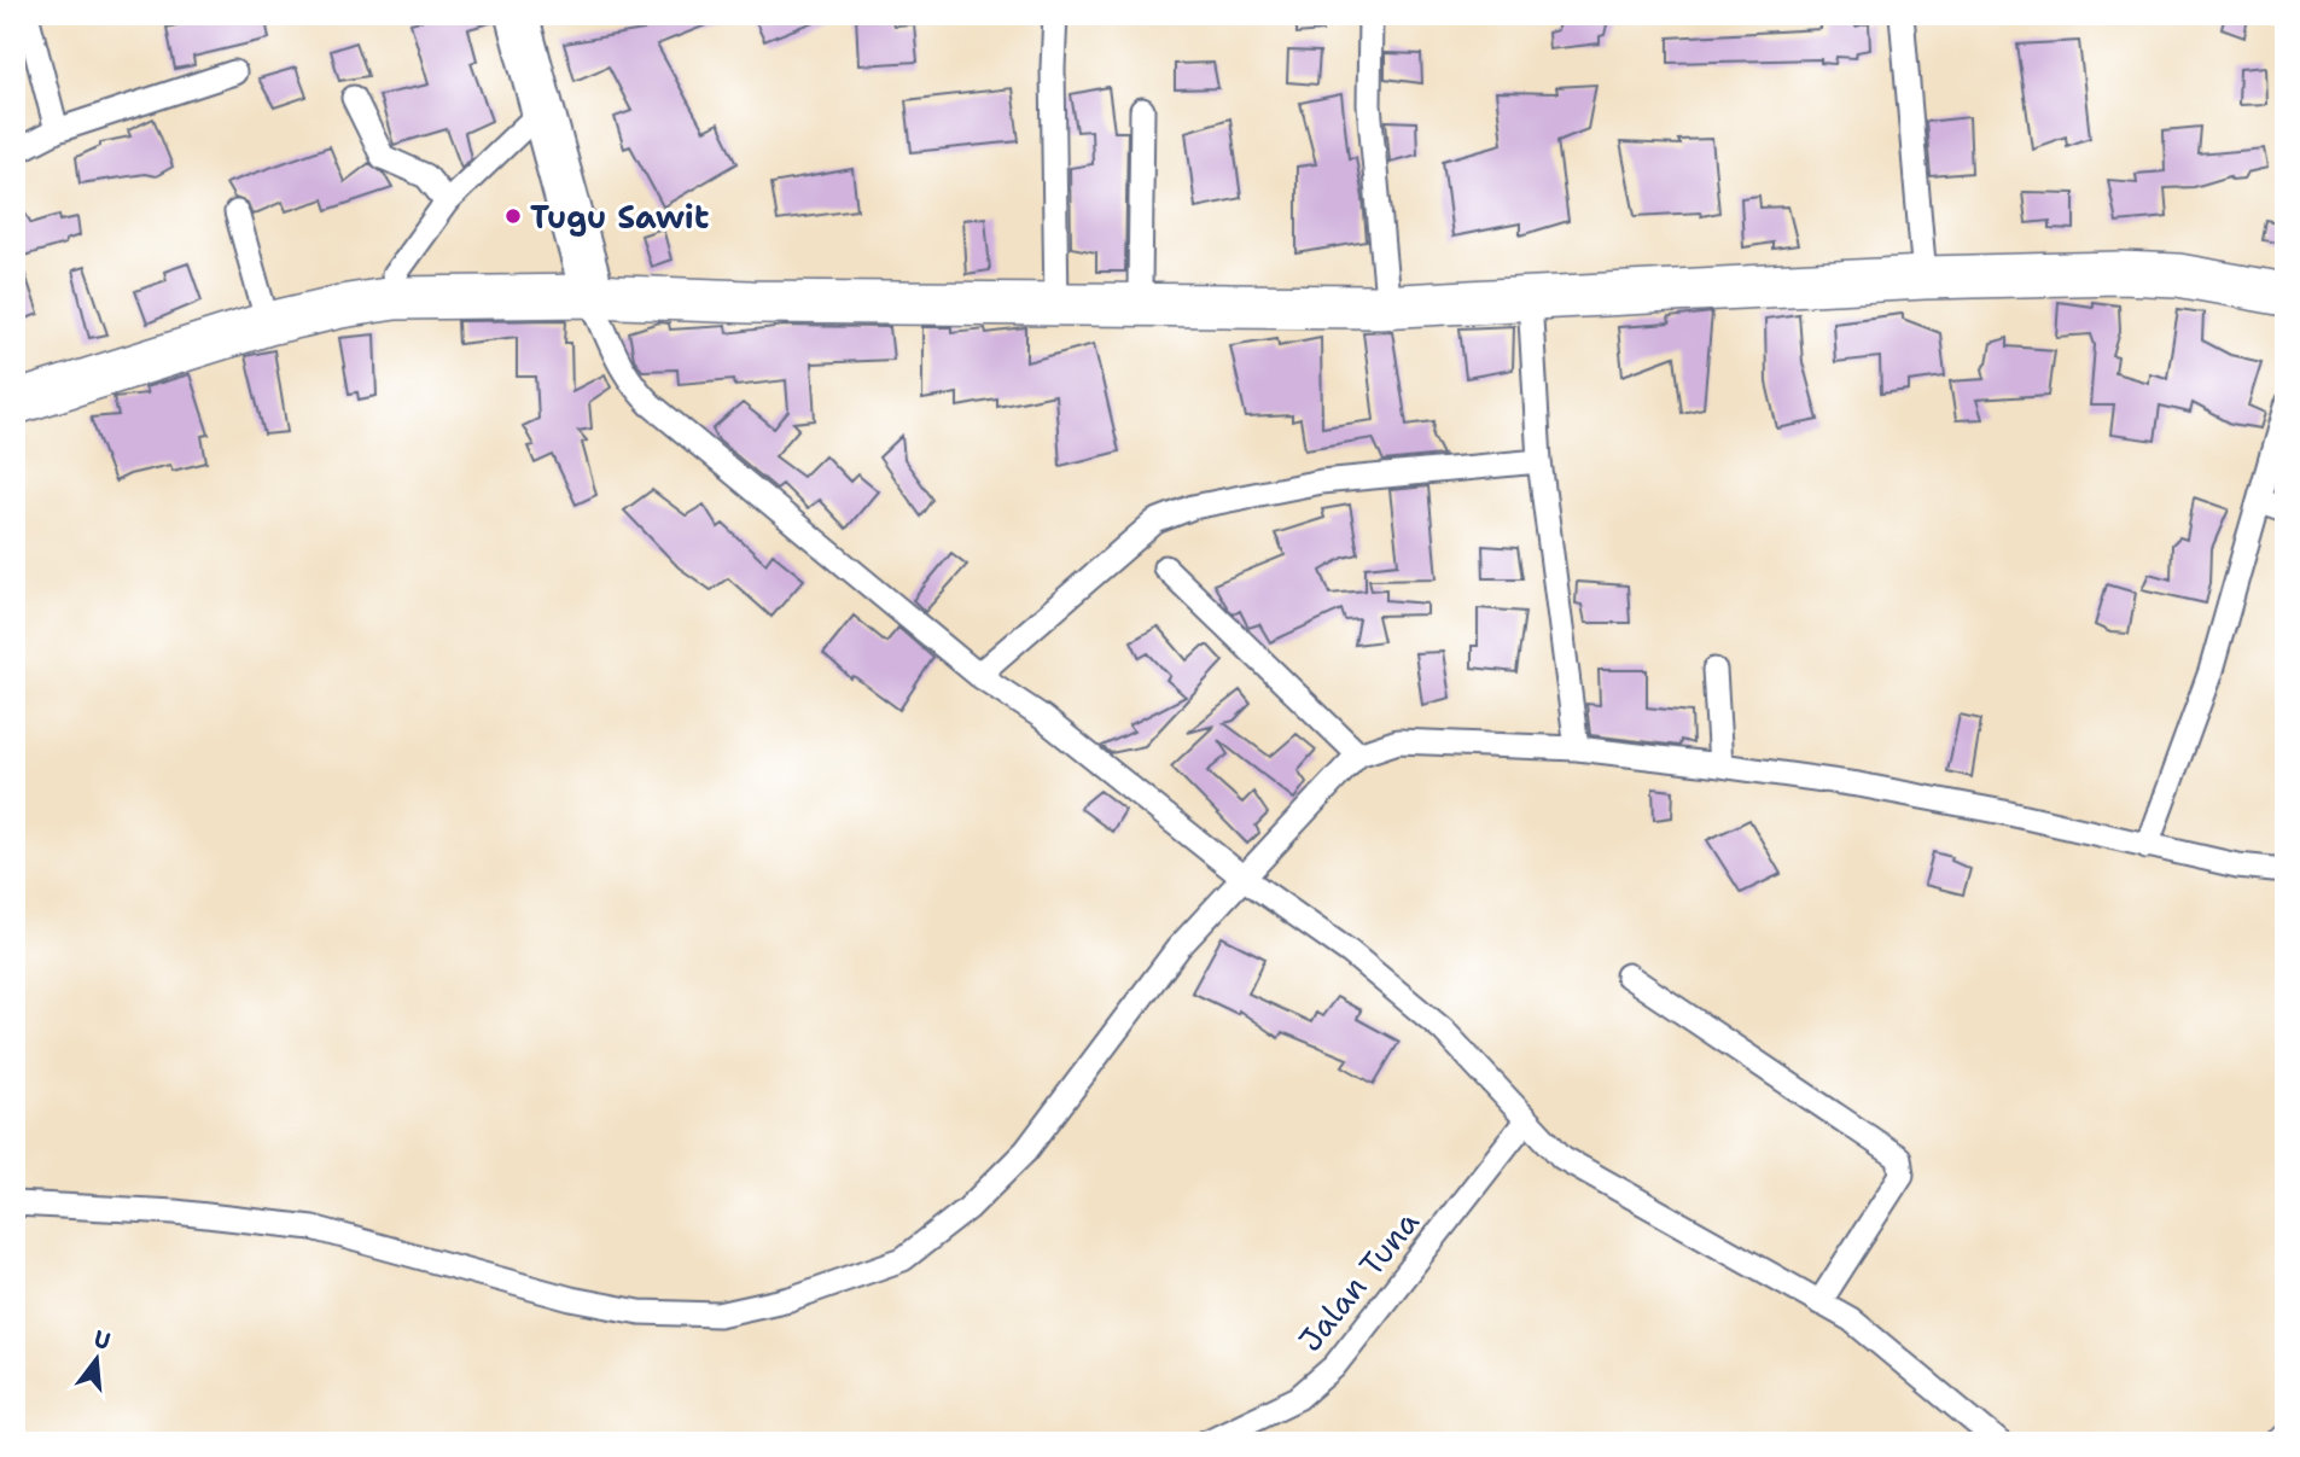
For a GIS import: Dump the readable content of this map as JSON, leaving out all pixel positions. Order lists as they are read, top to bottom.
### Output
{
  "streets": {
    "street": ["Jalan Tuna"]
  },
  "places": ["Tugu Sawit"],
  "north": "top"
}
